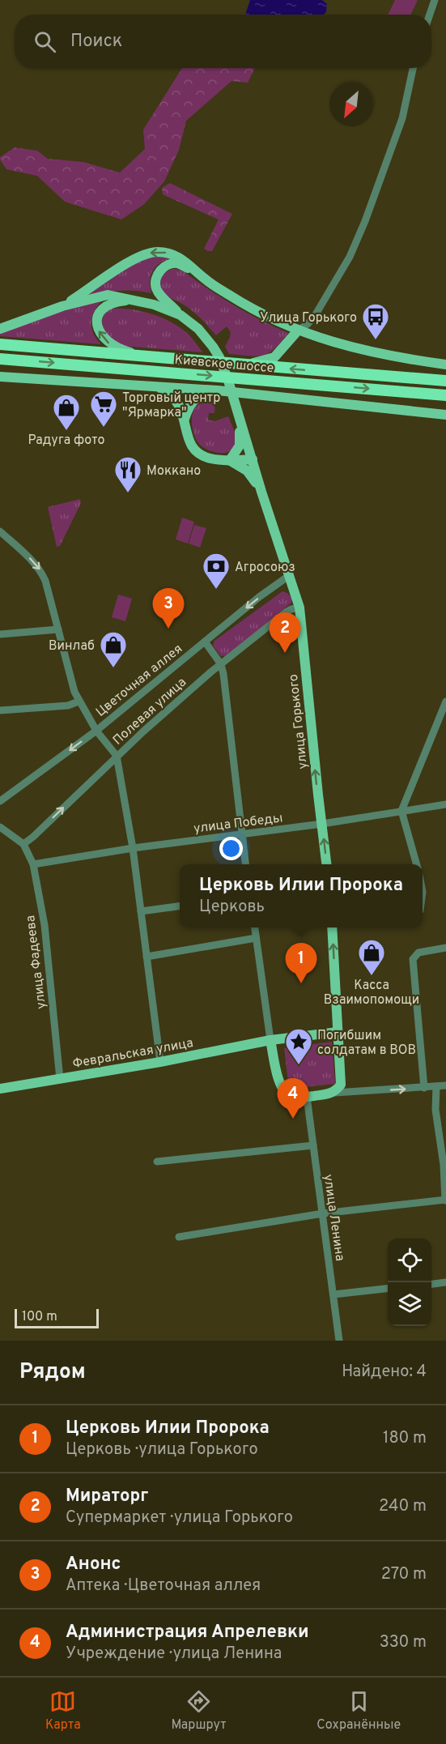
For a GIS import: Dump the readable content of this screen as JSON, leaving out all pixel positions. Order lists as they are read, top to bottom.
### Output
{
  "streets": {
    "highway": ["Киевское шоссе"],
    "main road": ["улица Горького", "Февральская улица"],
    "street": [
      "Цветочная аллея",
      "Полевая улица",
      "улица Победы",
      "улица Фадеева",
      "улица Ленина"
    ]
  },
  "crossings": [
    ["Цветочная аллея", "улица Горького"],
    ["Полевая улица", "улица Горького"],
    ["Полевая улица", "улица Фадеева"],
    ["улица Горького", "улица Победы"],
    ["улица Победы", "улица Фадеева"],
    ["улица Фадеева", "Февральская улица"]
  ],
  "one_way": ["Цветочная аллея", "Полевая улица", "улица Горького"],
  "places": {
    "bus stop": ["Улица Горького"],
    "supermarket": ["Торговый центр \"Ярмарка\""],
    "shop": ["Радуга фото", "Винлаб", "Касса Взаимопомощи"],
    "restaurant": ["Моккано"],
    "bank": ["Агросоюз"],
    "place": ["Погибшим солдатам в ВОВ"]
  },
  "scale_bar": "100 m",
  "north": "bottom left",
  "page": {
    "search": "Поиск",
    "pins": [
      "3",
      "2",
      "1",
      "4"
    ],
    "popup": ["Церковь Илии Пророка", "Церковь"],
    "scale": "100 m",
    "heading": ["Рядом", "Найдено: 4"],
    "list": [
      {
        "mark": "1",
        "name": "Церковь Илии Пророка",
        "note": "Церковь · улица Горького",
        "value": "180 m"
      },
      {
        "mark": "2",
        "name": "Мираторг",
        "note": "Супермаркет · улица Горького",
        "value": "240 m"
      },
      {
        "mark": "3",
        "name": "Анонс",
        "note": "Аптека · Цветочная аллея",
        "value": "270 m"
      },
      {
        "mark": "4",
        "name": "Администрация Апрелевки",
        "note": "Учреждение · улица Ленина",
        "value": "330 m"
      }
    ],
    "nav": ["Карта", "Маршрут", "Сохранённые"]
  }
}
